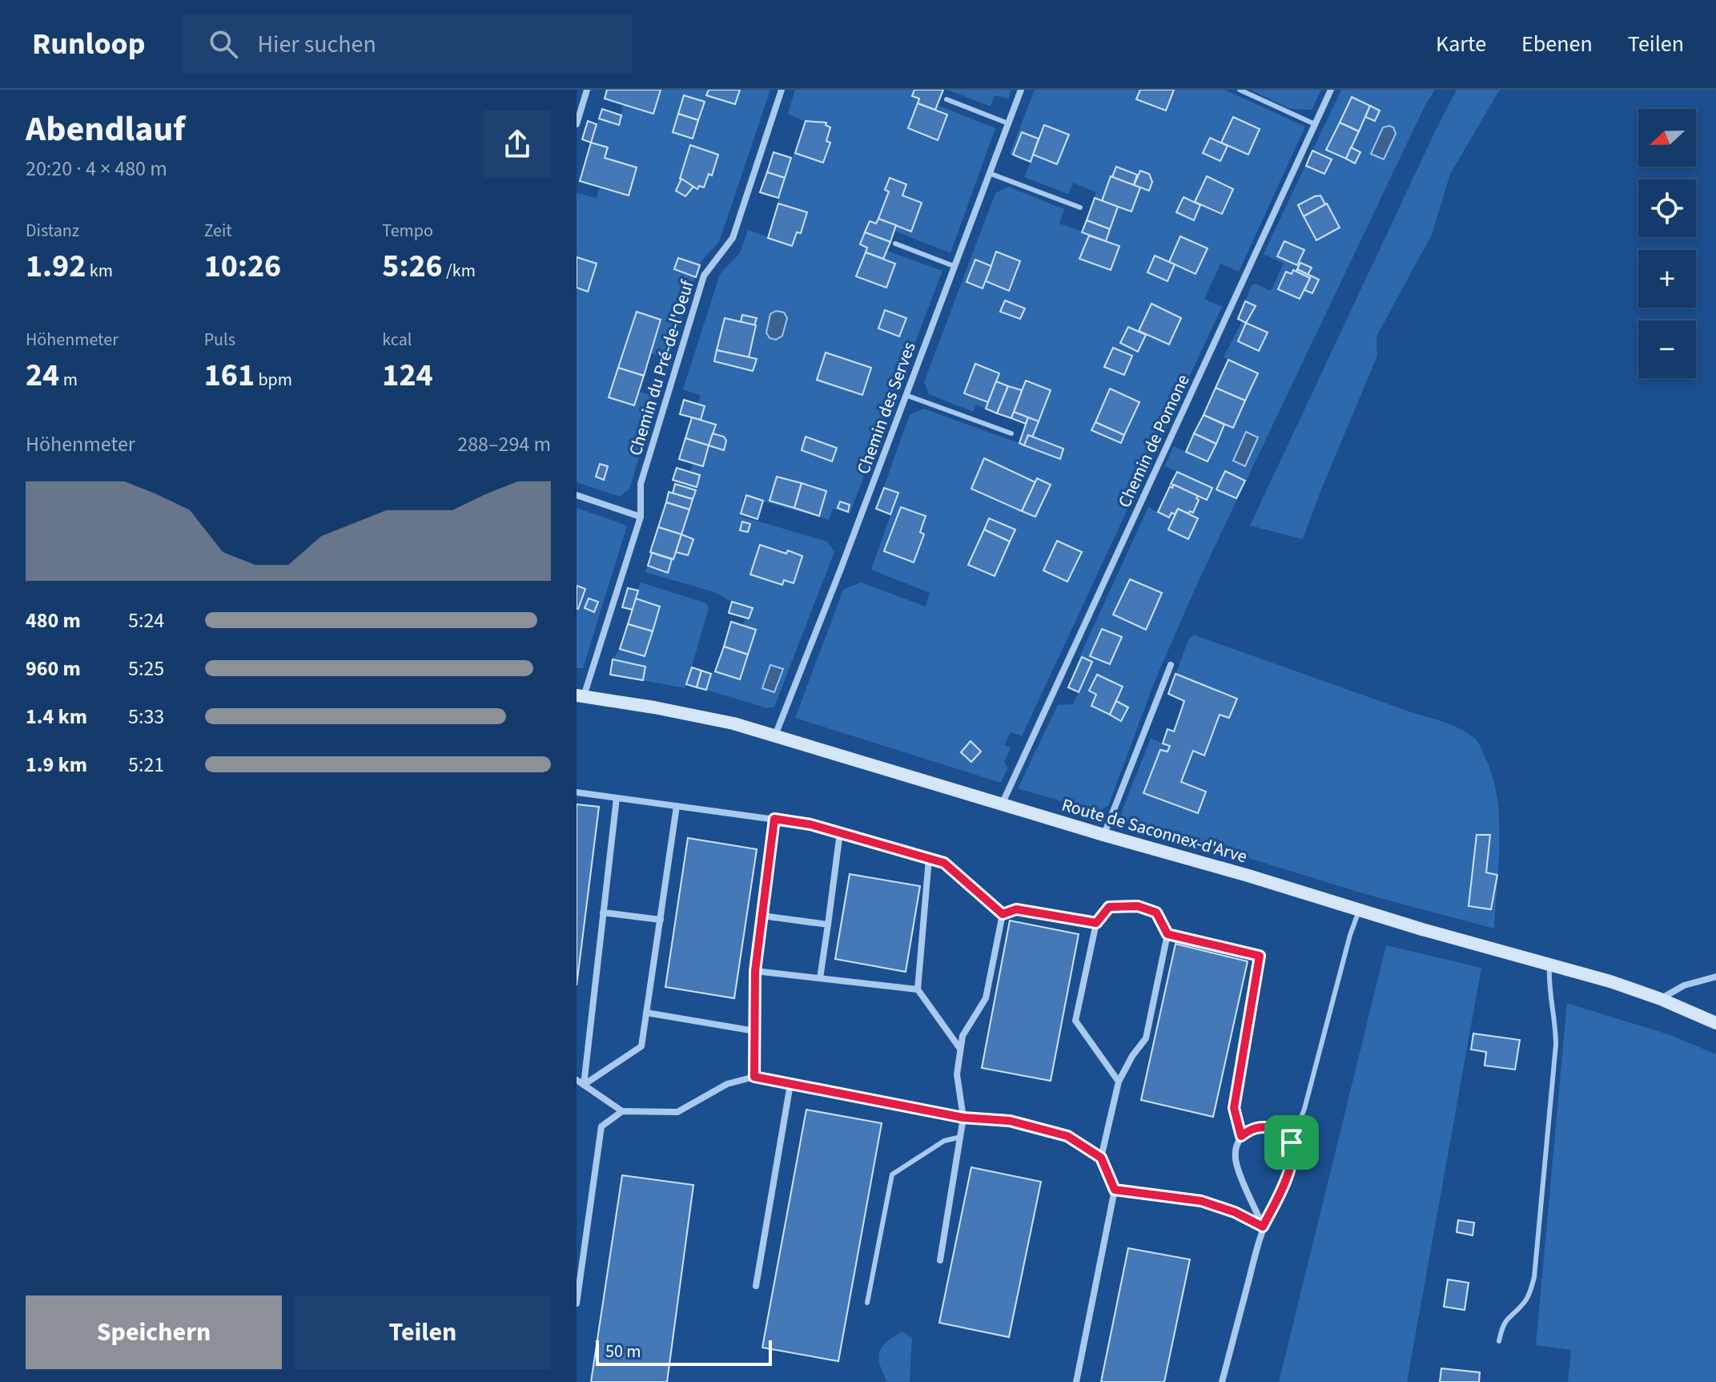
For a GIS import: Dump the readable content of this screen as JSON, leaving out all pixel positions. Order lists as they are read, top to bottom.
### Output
{
  "streets": {
    "street": [
      "Chemin du Pré-de-l'Oeuf",
      "Chemin des Serves",
      "Chemin de Pomone",
      "Route de Saconnex-d'Arve"
    ]
  },
  "crossings": [
    ["Chemin du Pré-de-l'Oeuf", "Route de Saconnex-d'Arve"],
    ["Chemin des Serves", "Route de Saconnex-d'Arve"],
    ["Chemin de Pomone", "Route de Saconnex-d'Arve"]
  ],
  "scale_bar": "50 m",
  "north": "left",
  "page": {
    "header": "Runloop",
    "search": "Hier suchen",
    "nav": ["Karte", "Ebenen", "Teilen"],
    "heading": ["Abendlauf", "20:20 · 4 × 480 m"],
    "map_buttons": ["+", "−"],
    "stats": [
      ["Distanz", "1.92 km"],
      ["Zeit", "10:26"],
      ["Tempo", "5:26 /km"],
      ["Höhenmeter", "24 m"],
      ["Puls", "161 bpm"],
      ["kcal", "124"]
    ],
    "chart": ["Höhenmeter", "288–294 m"],
    "list": [
      {
        "name": "480 m",
        "note": "5:24"
      },
      {
        "name": "960 m",
        "note": "5:25"
      },
      {
        "name": "1.4 km",
        "note": "5:33"
      },
      {
        "name": "1.9 km",
        "note": "5:21"
      }
    ],
    "buttons": ["Speichern", "Teilen"],
    "scale": "50 m"
  }
}
